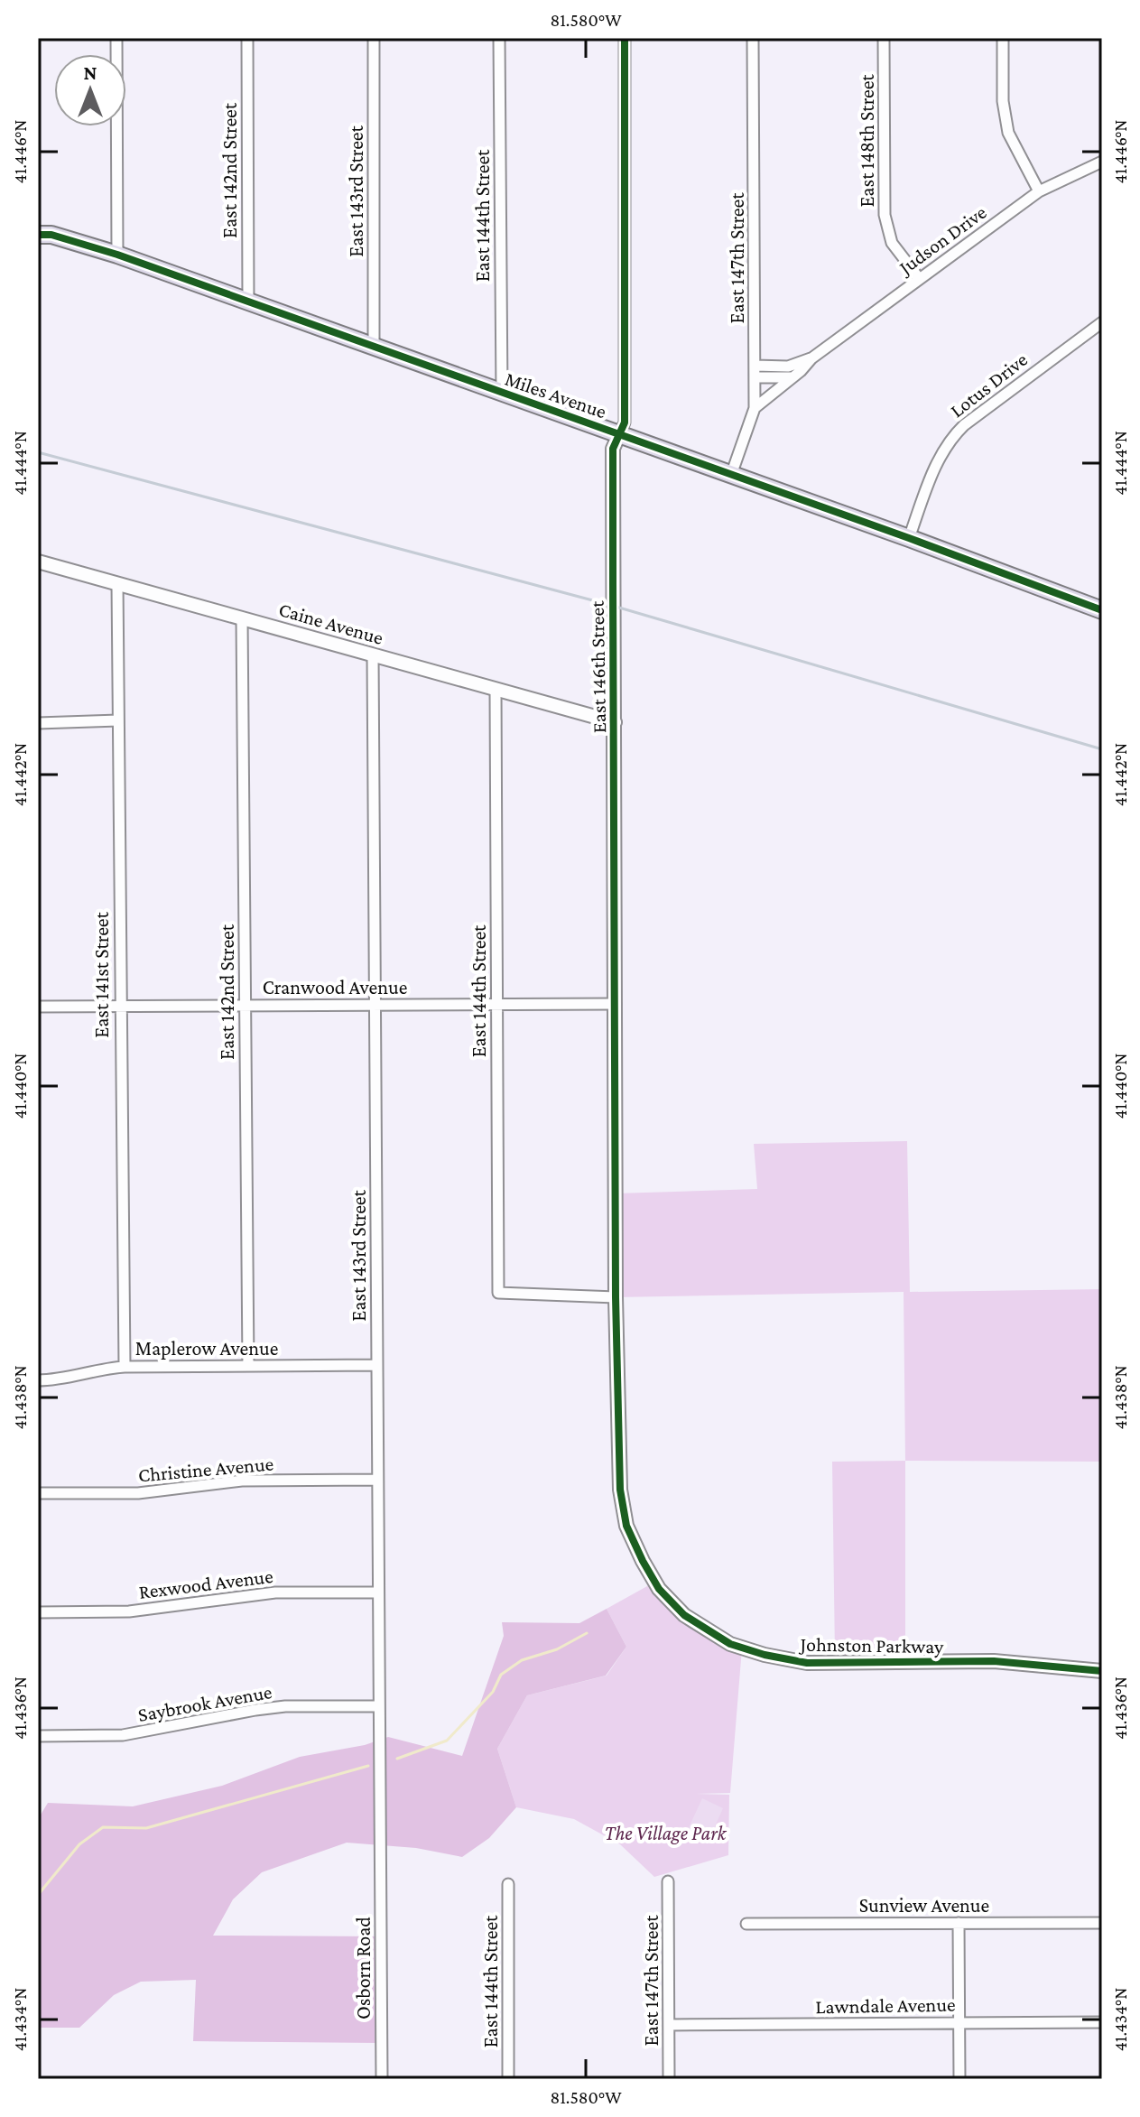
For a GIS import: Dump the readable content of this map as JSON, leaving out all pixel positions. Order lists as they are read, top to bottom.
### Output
{
  "streets": {
    "main road": ["Miles Avenue"],
    "street": [
      "East 148th Street",
      "East 142nd Street",
      "East 143rd Street",
      "East 144th Street",
      "Judson Drive",
      "East 147th Street",
      "Lotus Drive",
      "Caine Avenue",
      "East 146th Street",
      "East 141st Street",
      "Cranwood Avenue",
      "Maplerow Avenue",
      "Christine Avenue",
      "Rexwood Avenue",
      "Johnston Parkway",
      "Saybrook Avenue",
      "Sunview Avenue",
      "Osborn Road",
      "Lawndale Avenue"
    ]
  },
  "crossings": [
    ["East 148th Street", "Judson Drive"],
    ["East 142nd Street", "Miles Avenue"],
    ["East 142nd Street", "Caine Avenue"],
    ["East 142nd Street", "Cranwood Avenue"],
    ["East 142nd Street", "Maplerow Avenue"],
    ["East 143rd Street", "Miles Avenue"],
    ["East 143rd Street", "Caine Avenue"],
    ["East 143rd Street", "Cranwood Avenue"],
    ["East 143rd Street", "Maplerow Avenue"],
    ["East 143rd Street", "Christine Avenue"],
    ["East 143rd Street", "Rexwood Avenue"],
    ["East 143rd Street", "Saybrook Avenue"],
    ["East 143rd Street", "Osborn Road"],
    ["East 144th Street", "Miles Avenue"],
    ["East 144th Street", "Caine Avenue"],
    ["East 144th Street", "East 146th Street"],
    ["East 144th Street", "Cranwood Avenue"],
    ["East 144th Street", "Johnston Parkway"],
    ["Judson Drive", "East 147th Street"],
    ["East 147th Street", "Miles Avenue"],
    ["East 147th Street", "Lawndale Avenue"],
    ["Lotus Drive", "Miles Avenue"],
    ["Miles Avenue", "East 146th Street"],
    ["Caine Avenue", "East 146th Street"],
    ["Caine Avenue", "East 141st Street"],
    ["East 146th Street", "Cranwood Avenue"],
    ["East 146th Street", "Johnston Parkway"],
    ["East 141st Street", "Cranwood Avenue"],
    ["East 141st Street", "Maplerow Avenue"]
  ],
  "parks": ["The Village Park"],
  "north": "top",
  "coordinates": [
    "81.580°W",
    "41.446°N",
    "41.444°N",
    "41.442°N",
    "41.440°N",
    "41.438°N",
    "41.436°N",
    "41.434°N"
  ]
}
